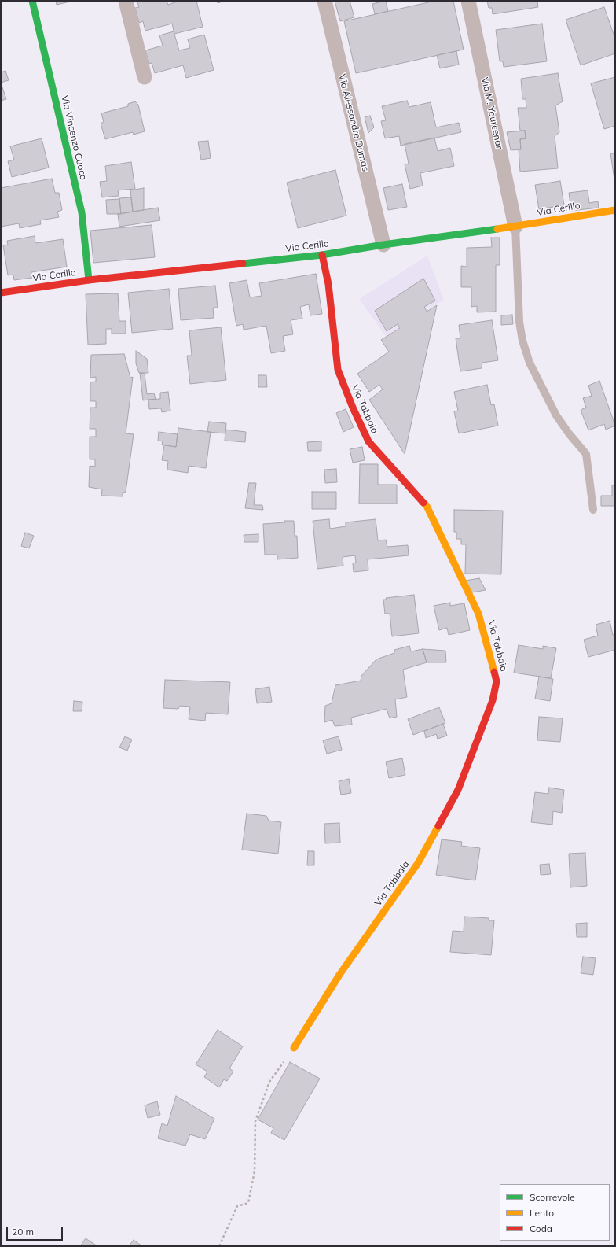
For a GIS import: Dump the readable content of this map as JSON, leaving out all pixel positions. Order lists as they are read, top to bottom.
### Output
{
  "streets": {
    "street": [
      "Via M. Yourcenar",
      "Via Alessandro Dumas",
      "Via Vincenzo Cuoco",
      "Via Cerillo",
      "Via Tabbaia"
    ]
  },
  "crossings": [
    ["Via M. Yourcenar", "Via Cerillo"],
    ["Via Alessandro Dumas", "Via Cerillo"],
    ["Via Vincenzo Cuoco", "Via Cerillo"],
    ["Via Cerillo", "Via Tabbaia"]
  ],
  "legend": ["Scorrevole", "Lento", "Coda"],
  "scale_bar": "20 m"
}
